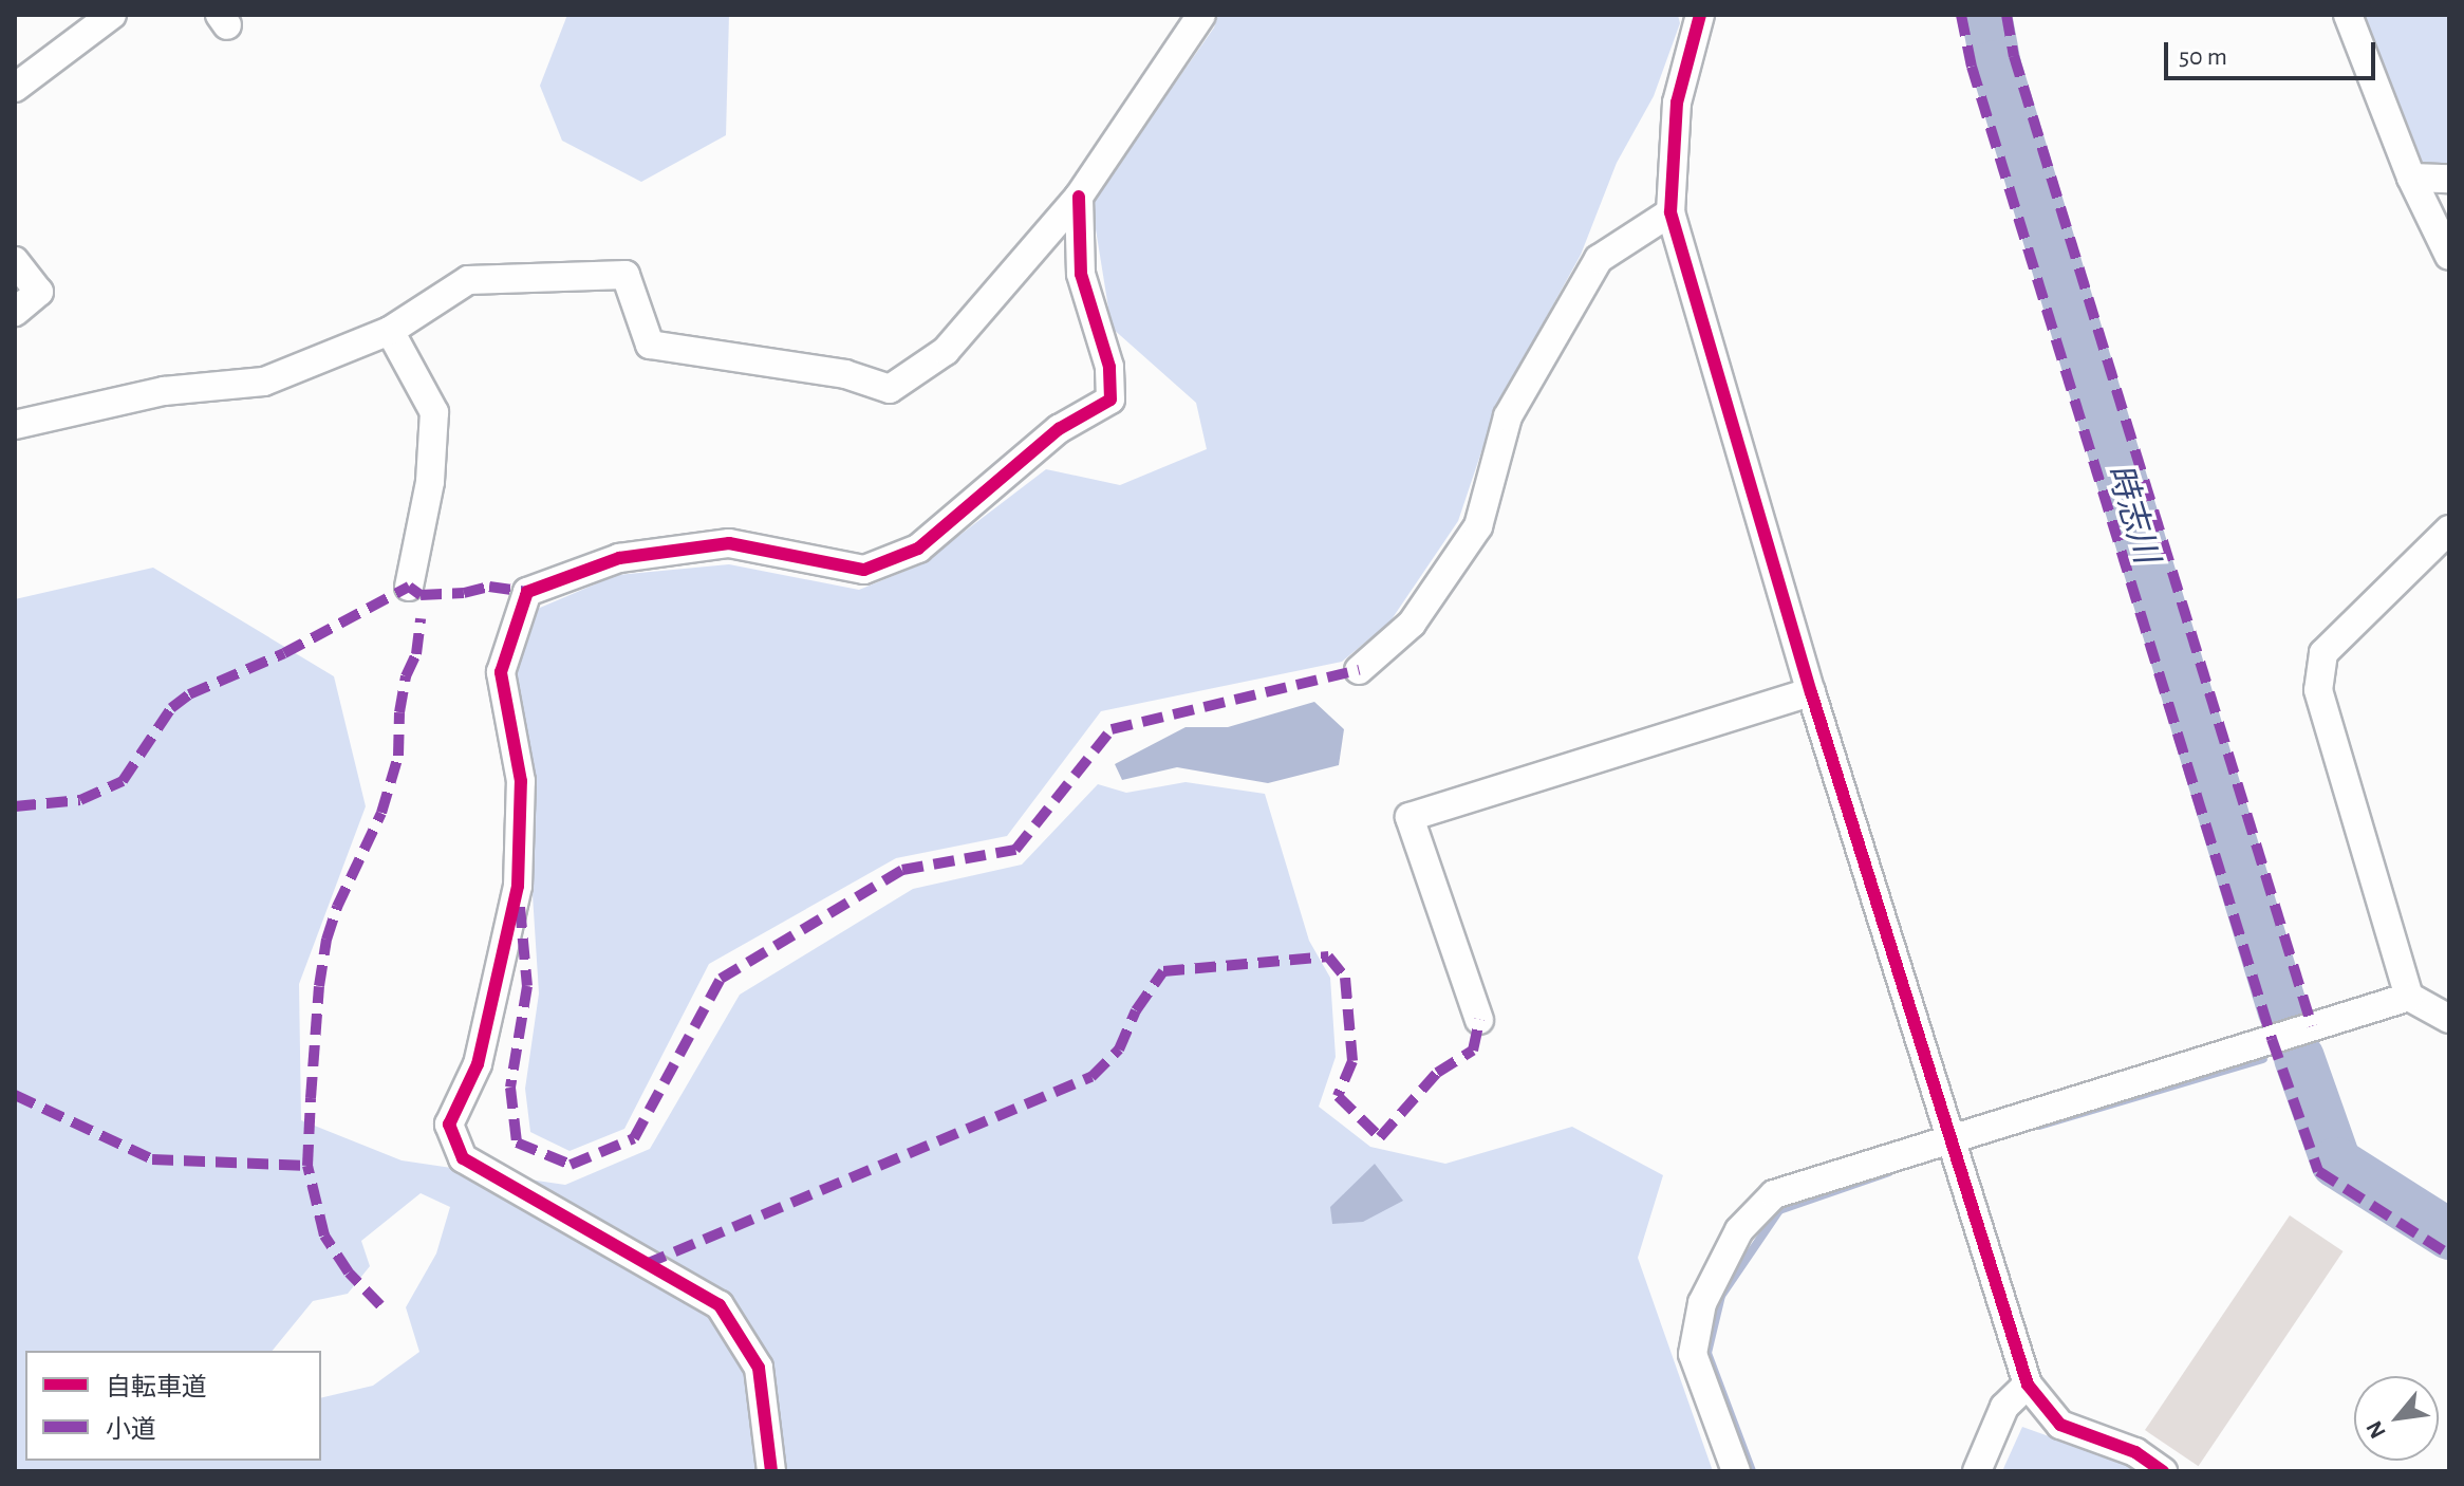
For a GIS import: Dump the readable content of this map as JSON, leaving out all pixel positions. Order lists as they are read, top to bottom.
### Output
{
  "water": ["時志川"],
  "legend": ["自転車道", "小道"],
  "scale_bar": "50 m",
  "north": "bottom left"
}
